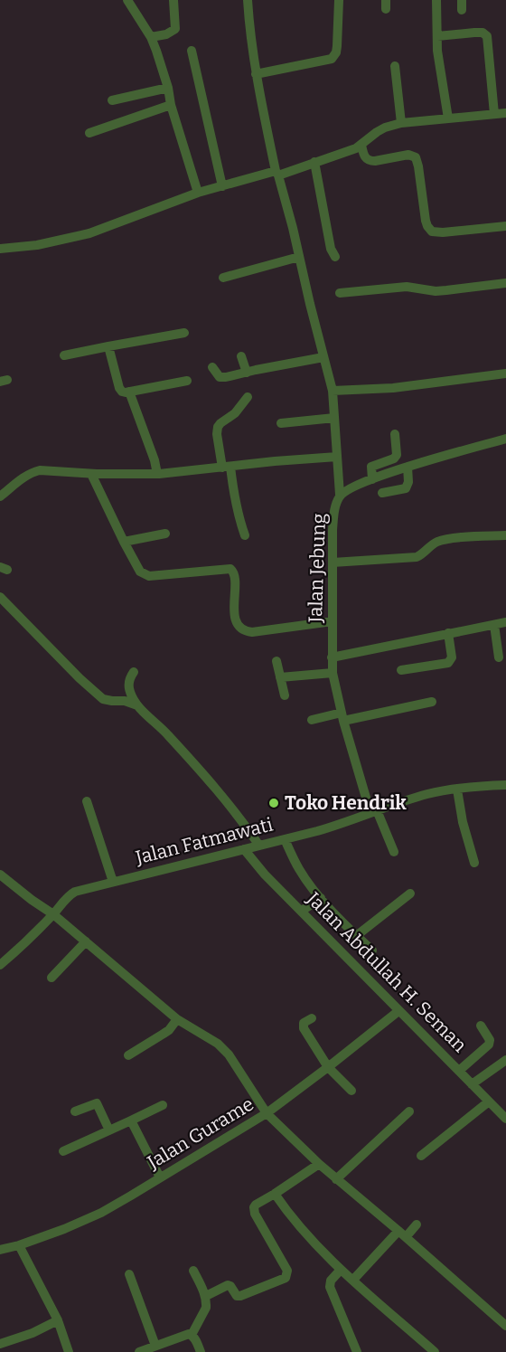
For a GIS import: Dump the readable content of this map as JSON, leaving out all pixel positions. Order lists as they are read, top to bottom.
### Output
{
  "streets": {
    "street": [
      "Jalan Jebung",
      "Jalan Fatmawati",
      "Jalan Abdullah H. Seman",
      "Jalan Gurame"
    ]
  },
  "crossings": [
    ["Jalan Jebung", "Jalan Fatmawati"],
    ["Jalan Fatmawati", "Jalan Abdullah H. Seman"],
    ["Jalan Abdullah H. Seman", "Jalan Gurame"]
  ],
  "places": ["Toko Hendrik"]
}
